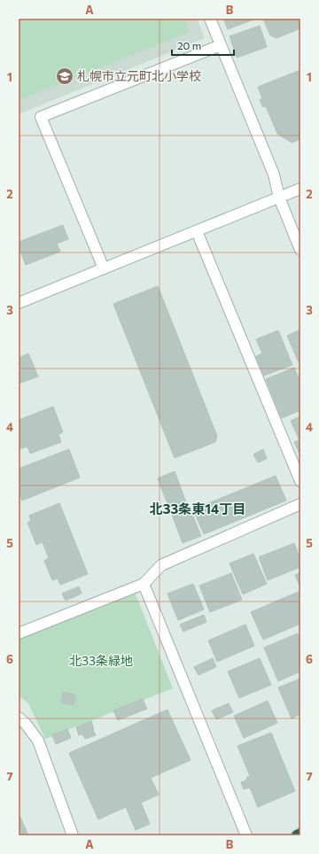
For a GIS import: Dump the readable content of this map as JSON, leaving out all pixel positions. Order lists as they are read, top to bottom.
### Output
{
  "districts": ["北33条東14丁目"],
  "parks": ["北33条緑地"],
  "places": {
    "school or university": ["札幌市立元町北小学校"]
  },
  "scale_bar": "20 m",
  "grid": {
    "columns": ["A", "B"],
    "rows": [
      "1",
      "2",
      "3",
      "4",
      "5",
      "6",
      "7"
    ]
  }
}
